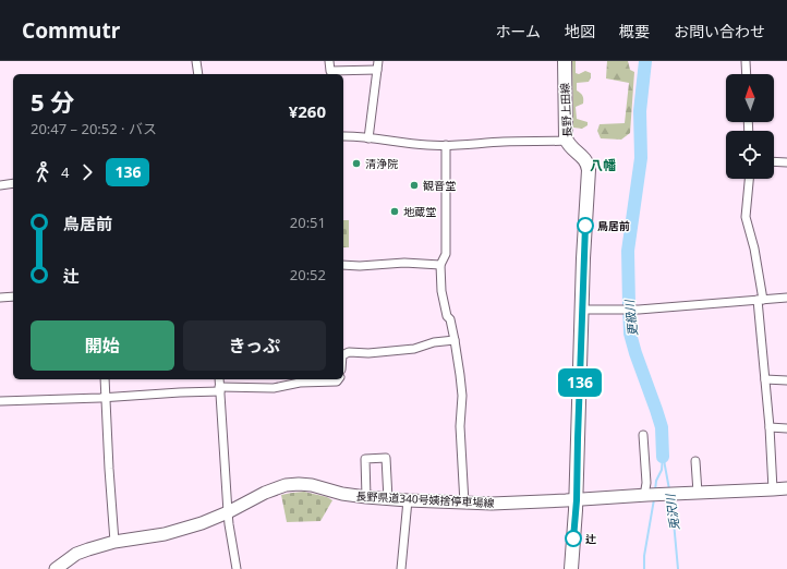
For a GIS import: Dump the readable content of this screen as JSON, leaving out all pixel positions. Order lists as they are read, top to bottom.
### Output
{
  "streets": {
    "main road": ["長野上田線", "長野県道340号姨捨停車場線"]
  },
  "crossings": [
    ["長野上田線", "長野県道340号姨捨停車場線"]
  ],
  "districts": ["八幡"],
  "water": ["更級川", "兎沢川"],
  "places": [
    "清浄院",
    "観音堂",
    "地蔵堂",
    "鳥居前",
    "辻"
  ],
  "lines": ["bus line 136"],
  "north": "top",
  "page": {
    "header": "Commutr",
    "nav": [
      "ホーム",
      "地図",
      "概要",
      "お問い合わせ"
    ],
    "on_map": "136",
    "heading": ["5 分", "20:47 – 20:52 · バス", "¥260"],
    "legs": ["4", "136"],
    "list": [
      {
        "name": "鳥居前",
        "value": "20:51"
      },
      {
        "name": "辻",
        "value": "20:52"
      }
    ],
    "buttons": ["開始", "きっぷ"]
  }
}
